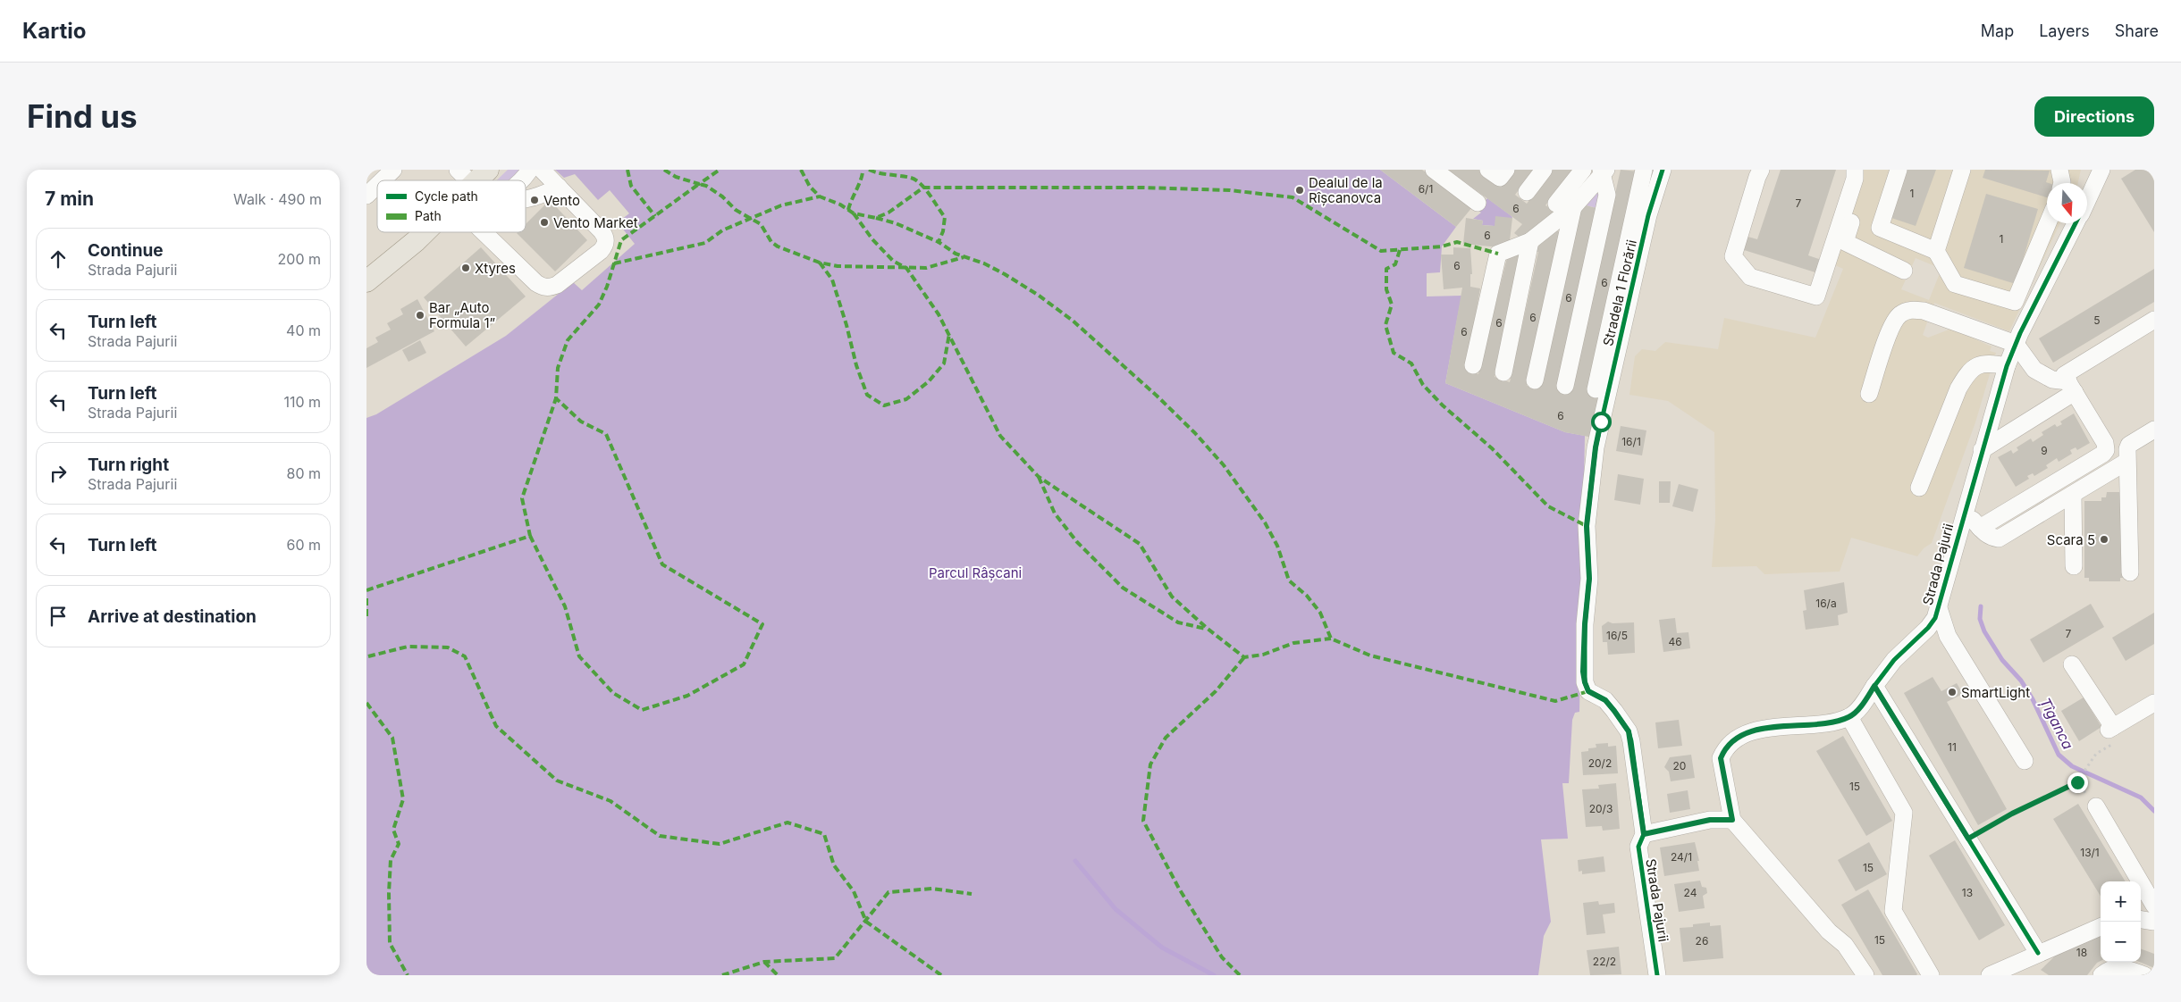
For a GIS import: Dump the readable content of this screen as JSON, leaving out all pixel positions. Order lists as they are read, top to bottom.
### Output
{
  "streets": {
    "street": ["Stradela 1 Florării", "Strada Pajurii"]
  },
  "crossings": [
    ["Stradela 1 Florării", "Strada Pajurii"]
  ],
  "water": ["Țîganca"],
  "parks": ["Parcul Râșcani"],
  "places": [
    "Dealul de la Rîșcanovca",
    "Vento",
    "Vento Market",
    "Xtyres",
    "Bar „Auto Formula 1”",
    "Scara 5",
    "SmartLight"
  ],
  "house_numbers": [
    "6/1",
    "1",
    "7",
    "6",
    "6",
    "1",
    "6",
    "6",
    "6",
    "6",
    "5",
    "6",
    "6",
    "6",
    "16/1",
    "9",
    "16/a",
    "7",
    "16/5",
    "46",
    "11",
    "20/2",
    "20",
    "15",
    "20/3",
    "13/1",
    "24/1",
    "15",
    "24",
    "13",
    "15",
    "26",
    "18",
    "22/2"
  ],
  "legend": ["Cycle path", "Path"],
  "north": "bottom",
  "page": {
    "header": "Kartio",
    "nav": ["Map", "Layers", "Share"],
    "buttons": "Directions",
    "title": "Find us",
    "heading": ["7 min", "Walk · 490 m"],
    "list": [
      ["Continue", "Strada Pajurii", "200 m"],
      ["Turn left", "Strada Pajurii", "40 m"],
      ["Turn left", "Strada Pajurii", "110 m"],
      ["Turn right", "Strada Pajurii", "80 m"],
      ["Turn left", "60 m"],
      "Arrive at destination"
    ],
    "map_buttons": ["+", "−"]
  }
}
